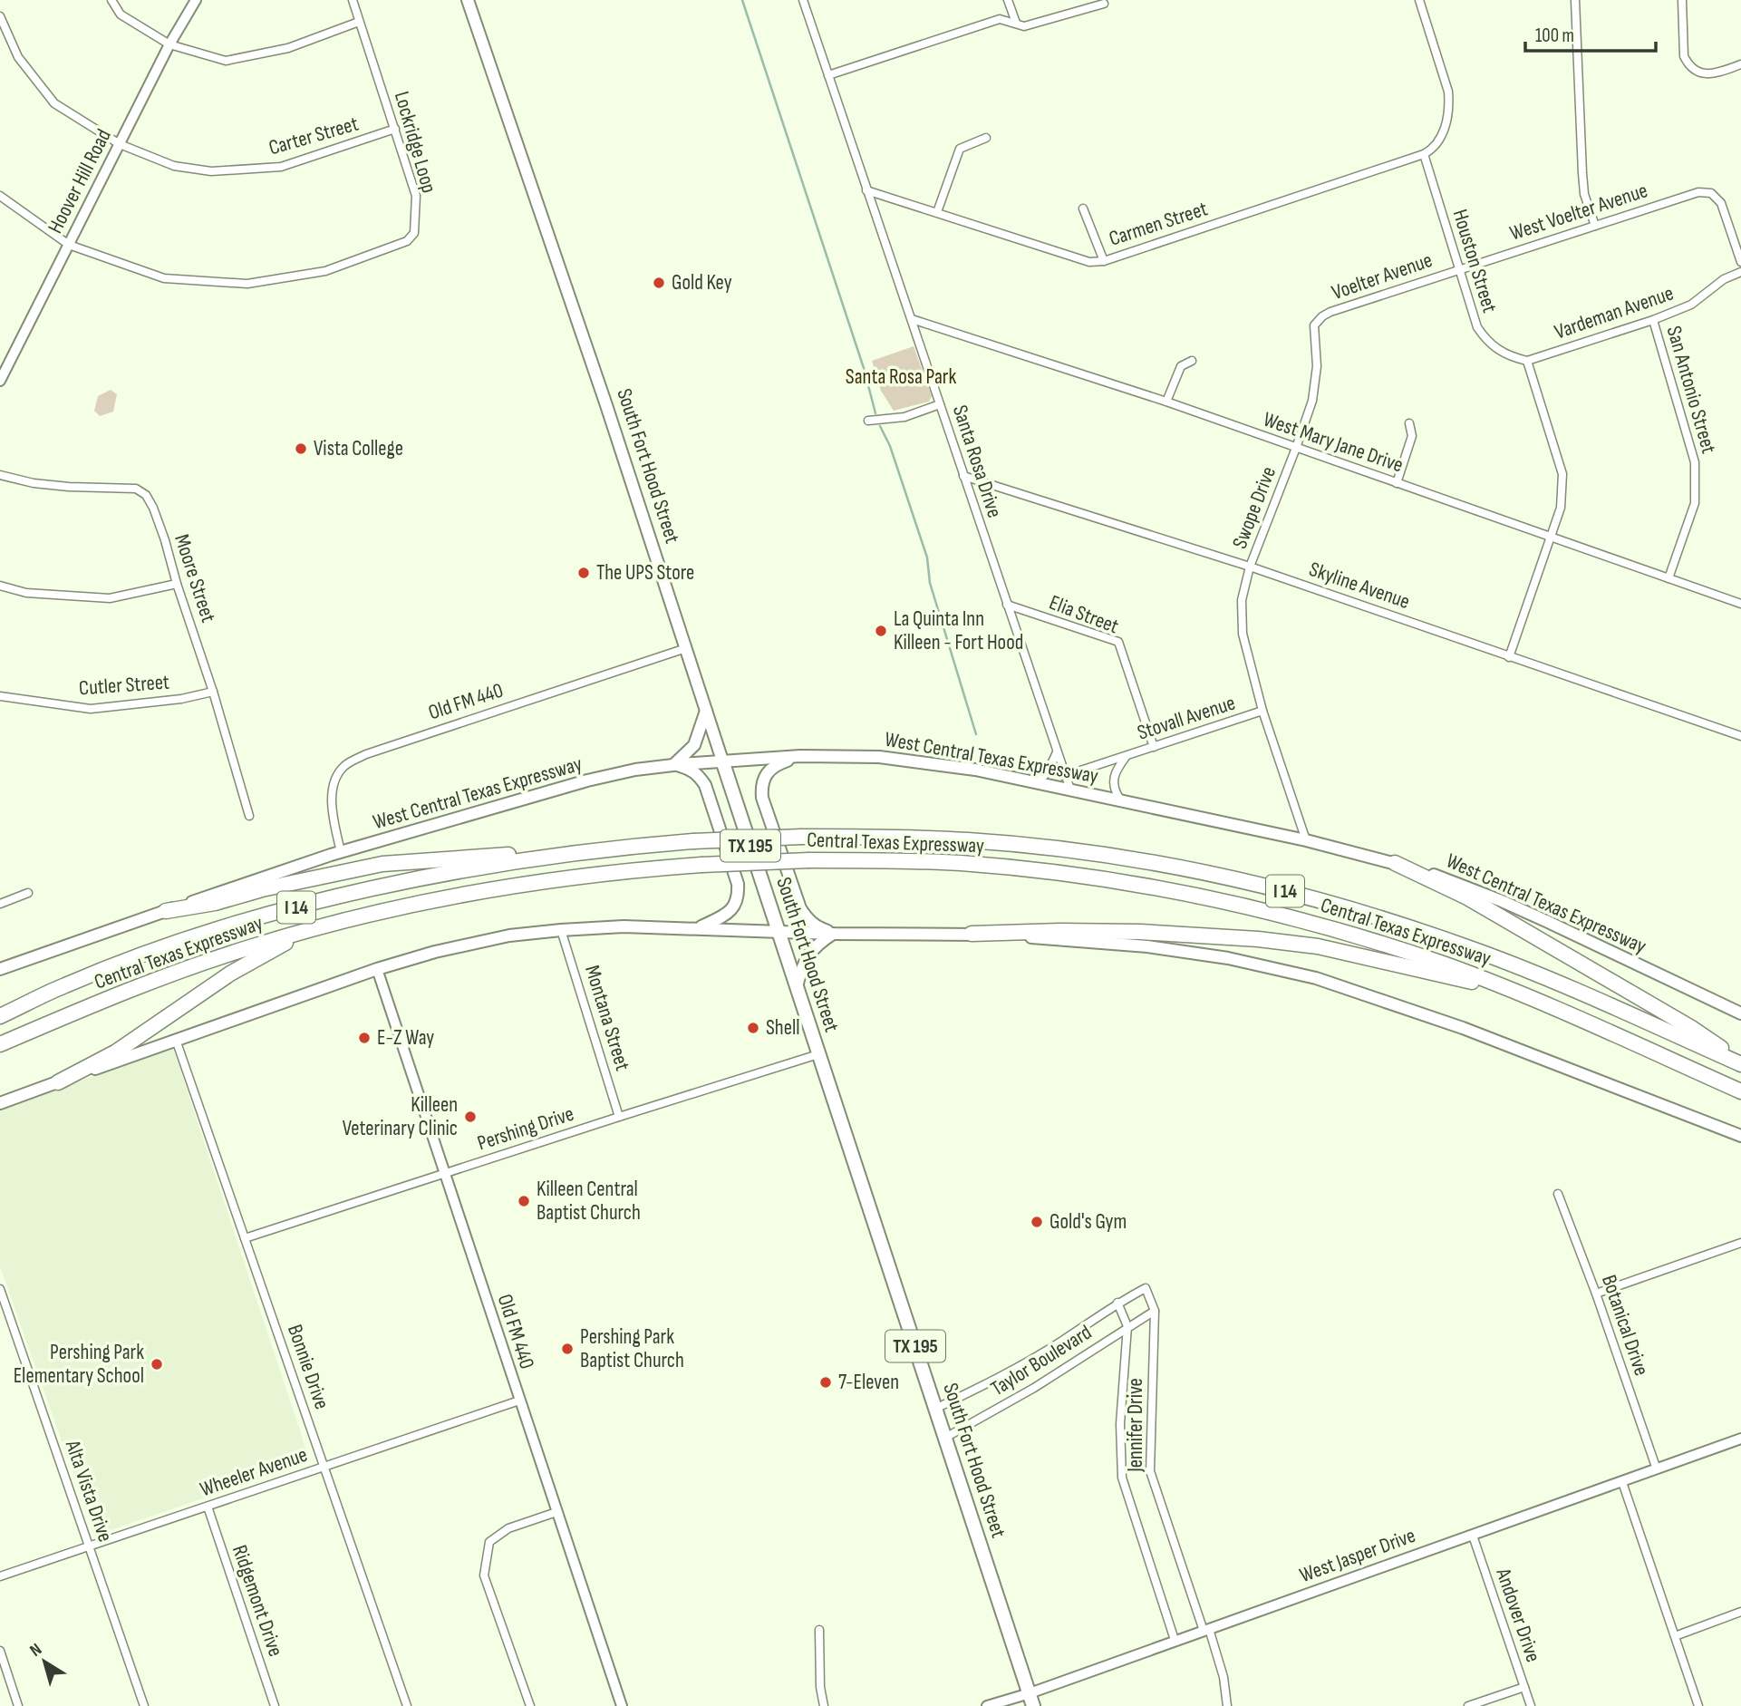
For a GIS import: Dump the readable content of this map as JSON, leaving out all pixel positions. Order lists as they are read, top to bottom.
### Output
{
  "streets": {
    "highway": [
      "South Fort Hood Street",
      "Central Texas Expressway",
      "TX 195",
      "I 14"
    ],
    "main road": ["West Central Texas Expressway"],
    "street": [
      "Carter Street",
      "Lockridge Loop",
      "Hoover Hill Road",
      "West Voelter Avenue",
      "Carmen Street",
      "Houston Street",
      "Voelter Avenue",
      "Vardeman Avenue",
      "San Antonio Street",
      "West Mary Jane Drive",
      "Santa Rosa Drive",
      "Swope Drive",
      "Moore Street",
      "Skyline Avenue",
      "Elia Street",
      "Cutler Street",
      "Old FM 440",
      "Stovall Avenue",
      "Montana Street",
      "Pershing Drive",
      "Botanical Drive",
      "Taylor Boulevard",
      "Bonnie Drive",
      "Jennifer Drive",
      "Wheeler Avenue",
      "Alta Vista Drive",
      "West Jasper Drive",
      "Ridgemont Drive",
      "Andover Drive"
    ]
  },
  "crossings": [
    ["Carter Street", "Lockridge Loop"],
    ["Carter Street", "Hoover Hill Road"],
    ["Lockridge Loop", "Hoover Hill Road"],
    ["West Voelter Avenue", "Houston Street"],
    ["West Voelter Avenue", "Voelter Avenue"],
    ["Carmen Street", "Houston Street"],
    ["Carmen Street", "Santa Rosa Drive"],
    ["Houston Street", "Voelter Avenue"],
    ["Houston Street", "Vardeman Avenue"],
    ["Voelter Avenue", "Swope Drive"],
    ["Vardeman Avenue", "San Antonio Street"],
    ["San Antonio Street", "West Mary Jane Drive"],
    ["West Mary Jane Drive", "Santa Rosa Drive"],
    ["West Mary Jane Drive", "Swope Drive"],
    ["Santa Rosa Drive", "Skyline Avenue"],
    ["Santa Rosa Drive", "Elia Street"],
    ["Santa Rosa Drive", "Stovall Avenue"],
    ["Santa Rosa Drive", "West Central Texas Expressway"],
    ["South Fort Hood Street", "Old FM 440"],
    ["South Fort Hood Street", "West Central Texas Expressway"],
    ["South Fort Hood Street", "Pershing Drive"],
    ["South Fort Hood Street", "Taylor Boulevard"],
    ["South Fort Hood Street", "West Jasper Drive"],
    ["Swope Drive", "Skyline Avenue"],
    ["Swope Drive", "Stovall Avenue"],
    ["Moore Street", "Cutler Street"],
    ["Elia Street", "Stovall Avenue"],
    ["Old FM 440", "West Central Texas Expressway"],
    ["Old FM 440", "Pershing Drive"],
    ["Old FM 440", "Wheeler Avenue"],
    ["Stovall Avenue", "West Central Texas Expressway"],
    ["Montana Street", "Pershing Drive"],
    ["Pershing Drive", "Bonnie Drive"],
    ["Botanical Drive", "West Jasper Drive"],
    ["Taylor Boulevard", "Jennifer Drive"],
    ["Bonnie Drive", "Wheeler Avenue"],
    ["Jennifer Drive", "West Jasper Drive"],
    ["Wheeler Avenue", "Alta Vista Drive"],
    ["Wheeler Avenue", "Ridgemont Drive"],
    ["West Jasper Drive", "Andover Drive"]
  ],
  "parks": ["Santa Rosa Park"],
  "places": [
    "Gold Key",
    "Vista College",
    "The UPS Store",
    "La Quinta Inn Killeen - Fort Hood",
    "Shell",
    "E-Z Way",
    "Killeen Veterinary Clinic",
    "Killeen Central Baptist Church",
    "Gold's Gym",
    "Pershing Park Baptist Church",
    "Pershing Park Elementary School",
    "7-Eleven"
  ],
  "scale_bar": "100 m",
  "north": "top left"
}
